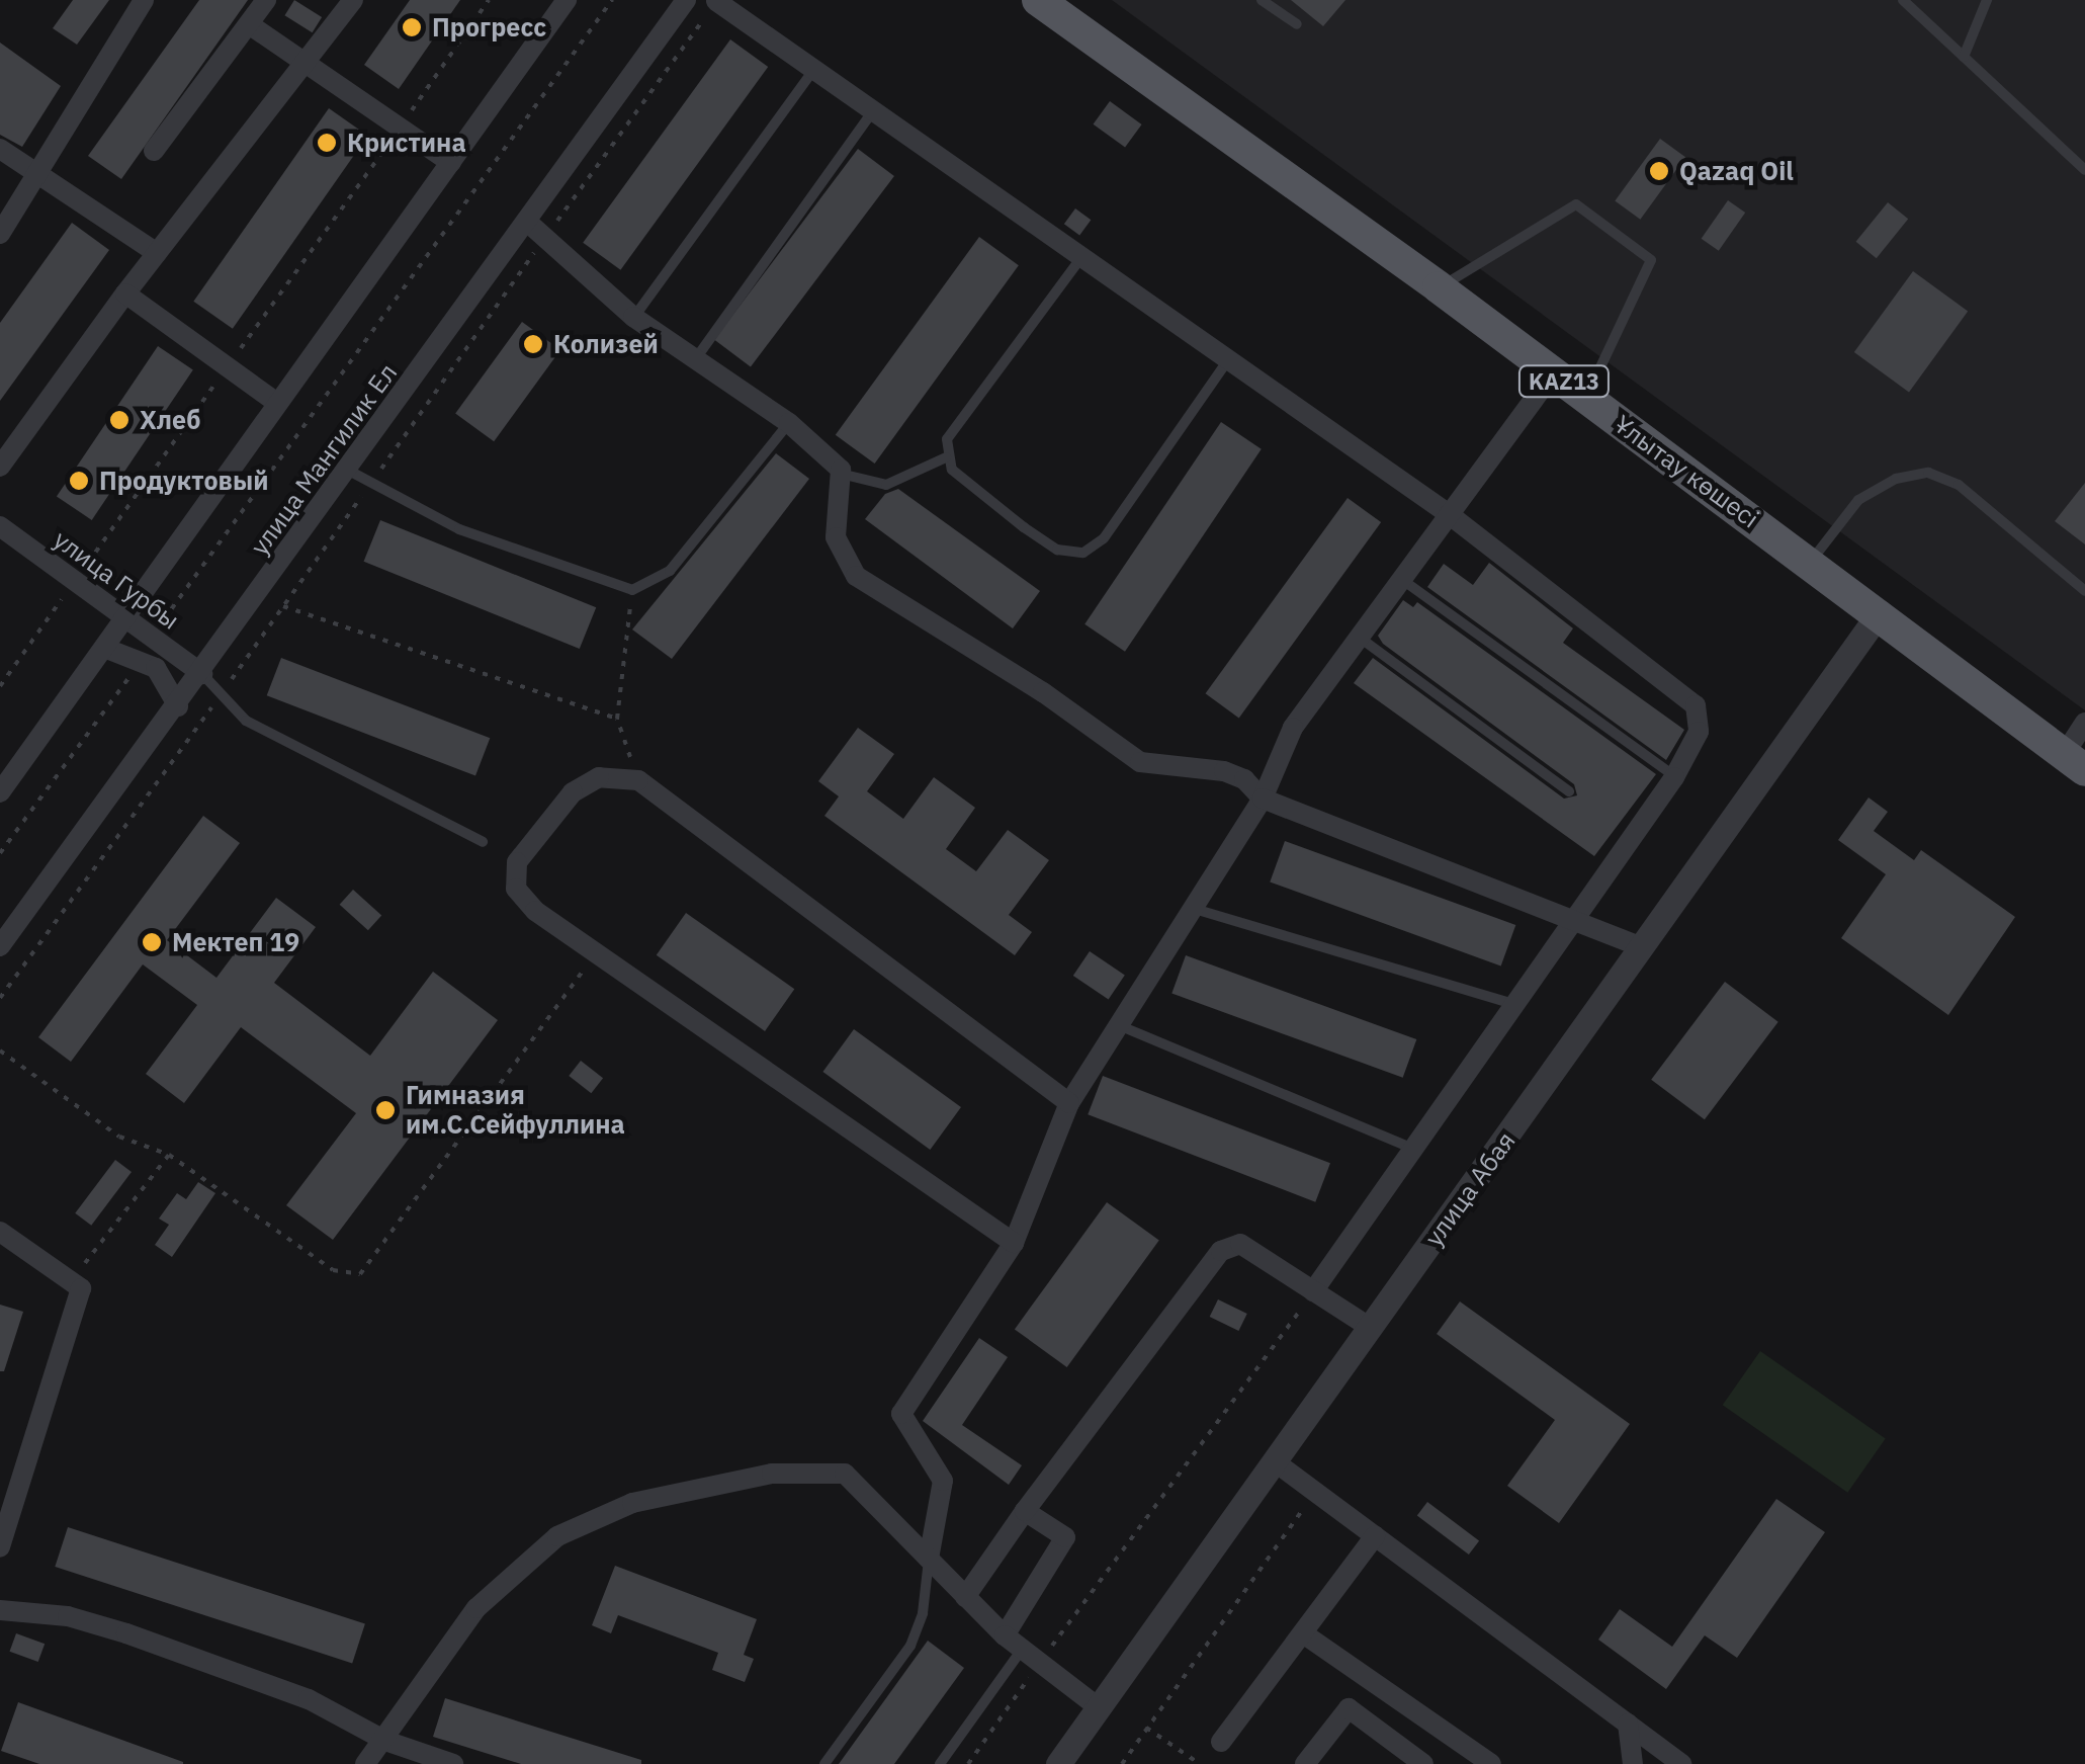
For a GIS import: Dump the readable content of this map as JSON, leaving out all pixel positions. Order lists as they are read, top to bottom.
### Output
{
  "streets": {
    "main road": ["KAZ13", "Ұлытау көшесі"],
    "street": ["улица Мангилик Ел", "улица Гурбы", "улица Абая"]
  },
  "crossings": [
    ["улица Мангилик Ел", "улица Гурбы"],
    ["Ұлытау көшесі", "улица Абая"]
  ],
  "places": [
    "Прогресс",
    "Кристина",
    "Qazaq Oil",
    "Колизей",
    "Хлеб",
    "Продуктовый",
    "Мектеп 19",
    "Гимназия им.С.Сейфуллина"
  ]
}
